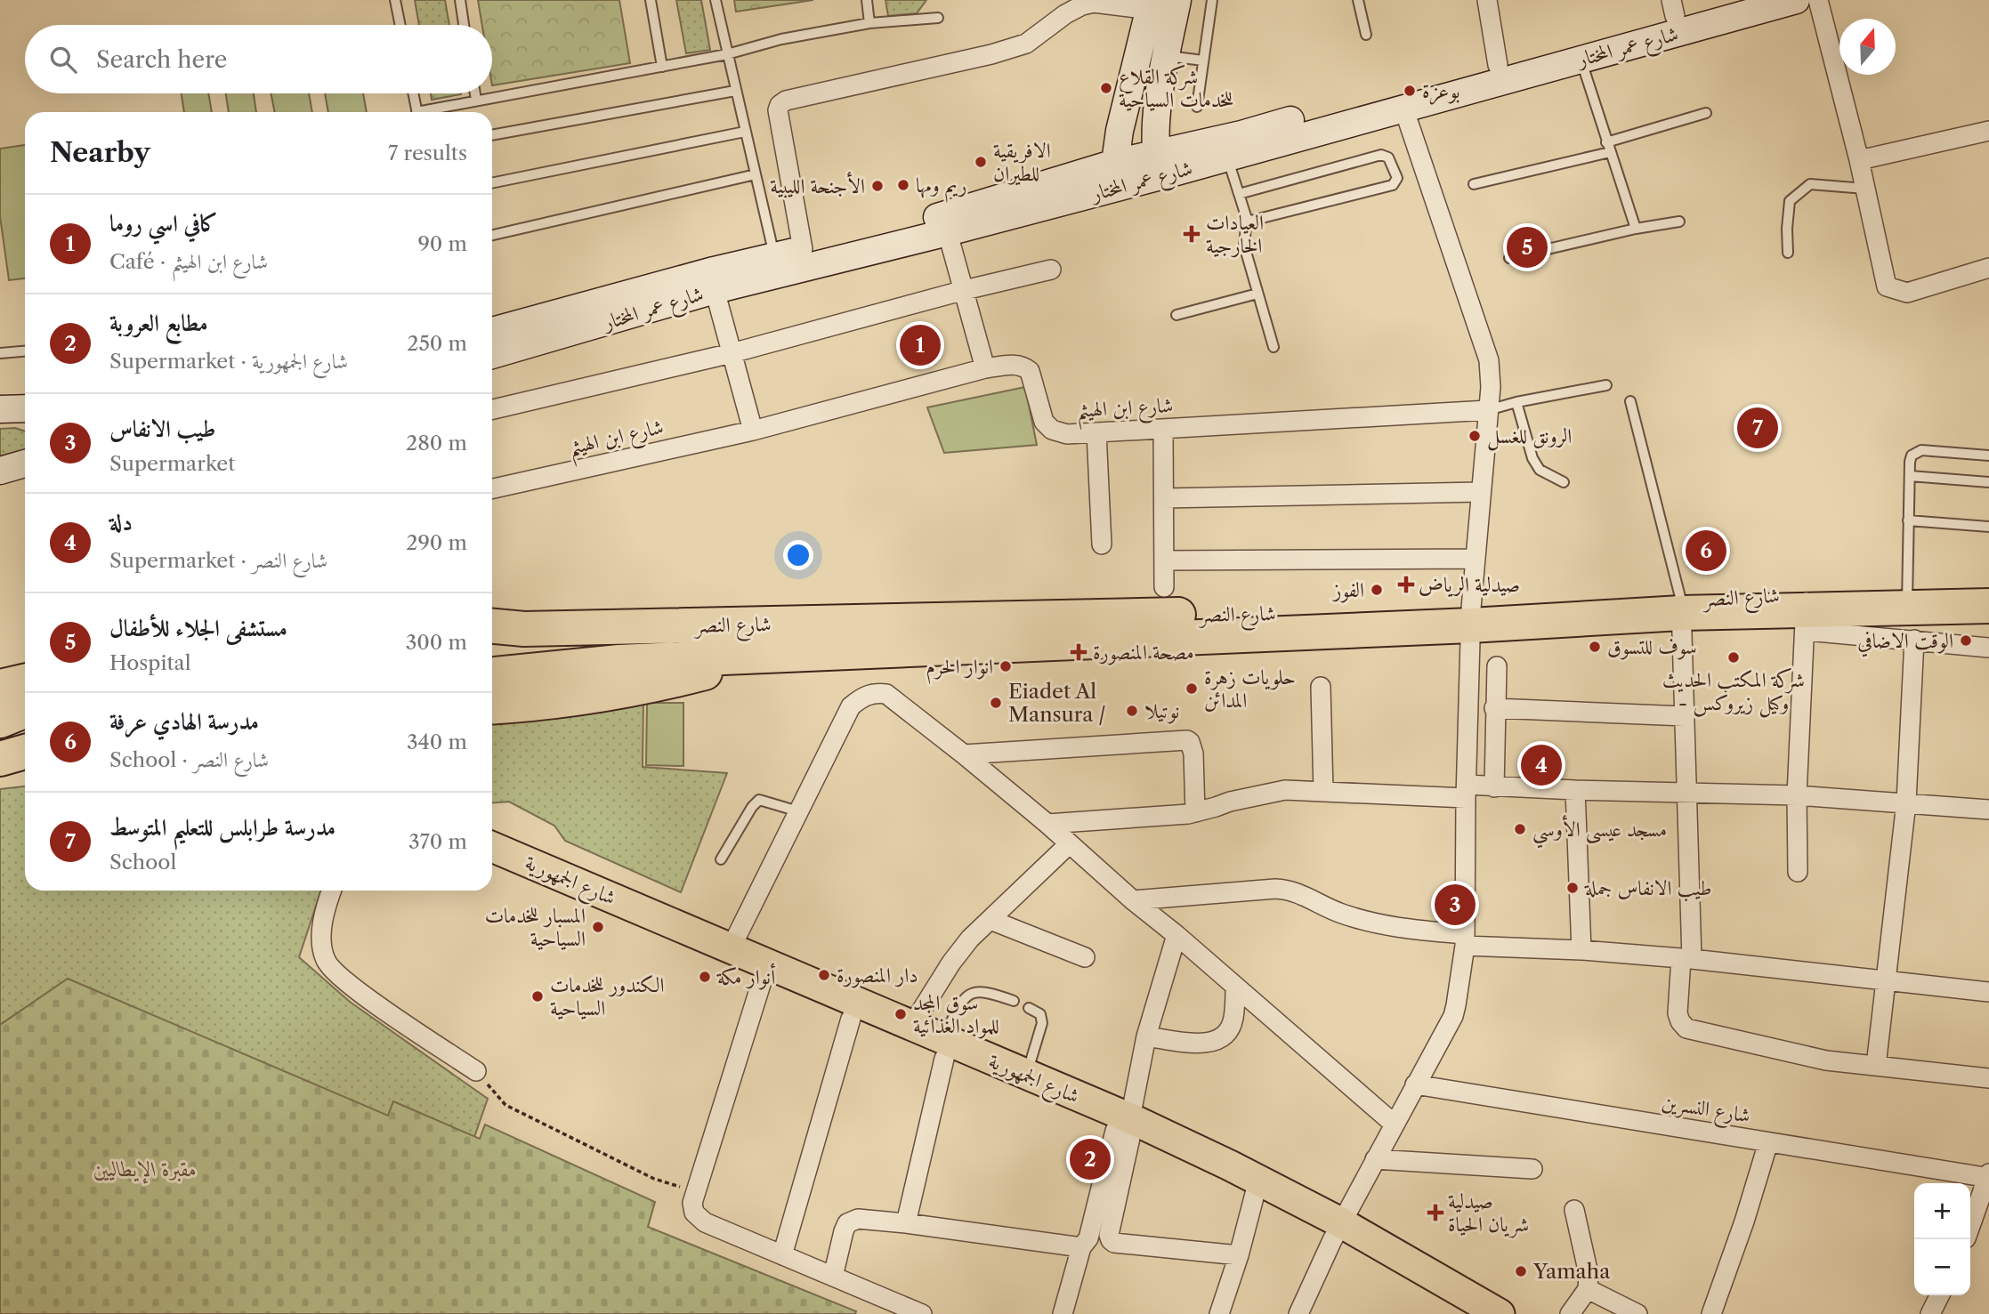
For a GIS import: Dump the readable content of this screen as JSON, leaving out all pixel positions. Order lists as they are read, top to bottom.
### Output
{
  "streets": {
    "highway": ["شارع النصر"],
    "main road": ["شارع عمر المختار", "شارع الجمهورية"],
    "street": ["شارع ابن الهيثم", "شارع النسرين"]
  },
  "parks": ["مقبرة الإيطاليين"],
  "places": {
    "other": [
      "شركة القلاع للخدمات السياحية",
      "بوعزة",
      "الافريقية للطيران",
      "ريم ومها",
      "الأجنحة الليبية",
      "الرونق للغسل",
      "الفوز",
      "الوقت الاضافي",
      "سوف للتسوق",
      "شركة المكتب الحديث - وكيل زيروكس",
      "انوار الحرم",
      "حلويات زهرة المدائن",
      "Eiadet Al Mansura /",
      "نوتيلا",
      "مسجد عيسى الأوسي",
      "طيب الانفاس جملة",
      "المسبار للخدمات السياحية",
      "دار المنصورة",
      "أنوار مكة",
      "الكندور للخدمات السياحية",
      "سوق المجد للمواد الغذائية",
      "Yamaha"
    ],
    "health": [
      "العيادات الخارجية",
      "صيدلية الرياض",
      "مصحة المنصورة",
      "صيدلية شريان الحياة"
    ]
  },
  "north": "top",
  "page": {
    "search": "Search here",
    "heading": ["Nearby", "7 results"],
    "list": [
      {
        "mark": "1",
        "name": "كافي اسي روما",
        "note": "Café · شارع ابن الهيثم",
        "value": "90 m"
      },
      {
        "mark": "2",
        "name": "مطابع العروبة",
        "note": "Supermarket · شارع الجمهورية",
        "value": "250 m"
      },
      {
        "mark": "3",
        "name": "طيب الانفاس",
        "note": "Supermarket",
        "value": "280 m"
      },
      {
        "mark": "4",
        "name": "دلة",
        "note": "Supermarket · شارع النصر",
        "value": "290 m"
      },
      {
        "mark": "5",
        "name": "مستشفى الجلاء للأطفال",
        "note": "Hospital",
        "value": "300 m"
      },
      {
        "mark": "6",
        "name": "مدرسة الهادي عرفة",
        "note": "School · شارع النصر",
        "value": "340 m"
      },
      {
        "mark": "7",
        "name": "مدرسة طرابلس للتعليم المتوسط",
        "note": "School",
        "value": "370 m"
      }
    ],
    "pins": [
      "5",
      "1",
      "7",
      "6",
      "4",
      "3",
      "2"
    ],
    "map_buttons": ["+", "−"]
  }
}
